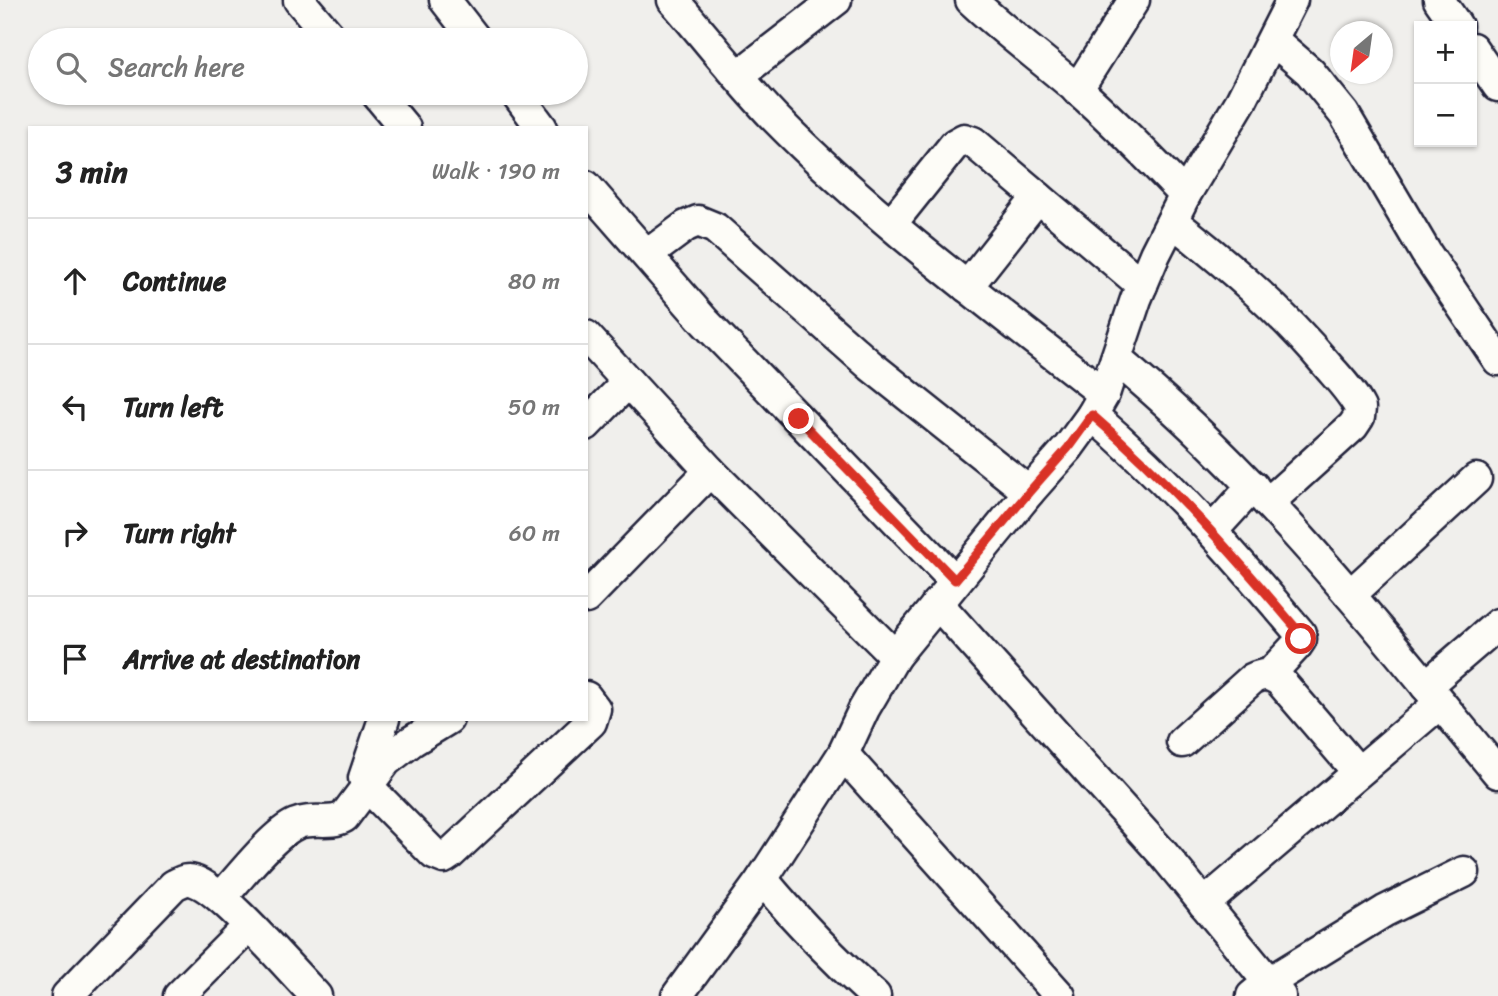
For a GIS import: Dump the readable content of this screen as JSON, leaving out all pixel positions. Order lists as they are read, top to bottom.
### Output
{
  "north": "bottom left",
  "page": {
    "map_buttons": ["+", "−"],
    "search": "Search here",
    "heading": ["3 min", "Walk · 190 m"],
    "list": [
      ["Continue", "80 m"],
      ["Turn left", "50 m"],
      ["Turn right", "60 m"],
      "Arrive at destination"
    ]
  }
}
